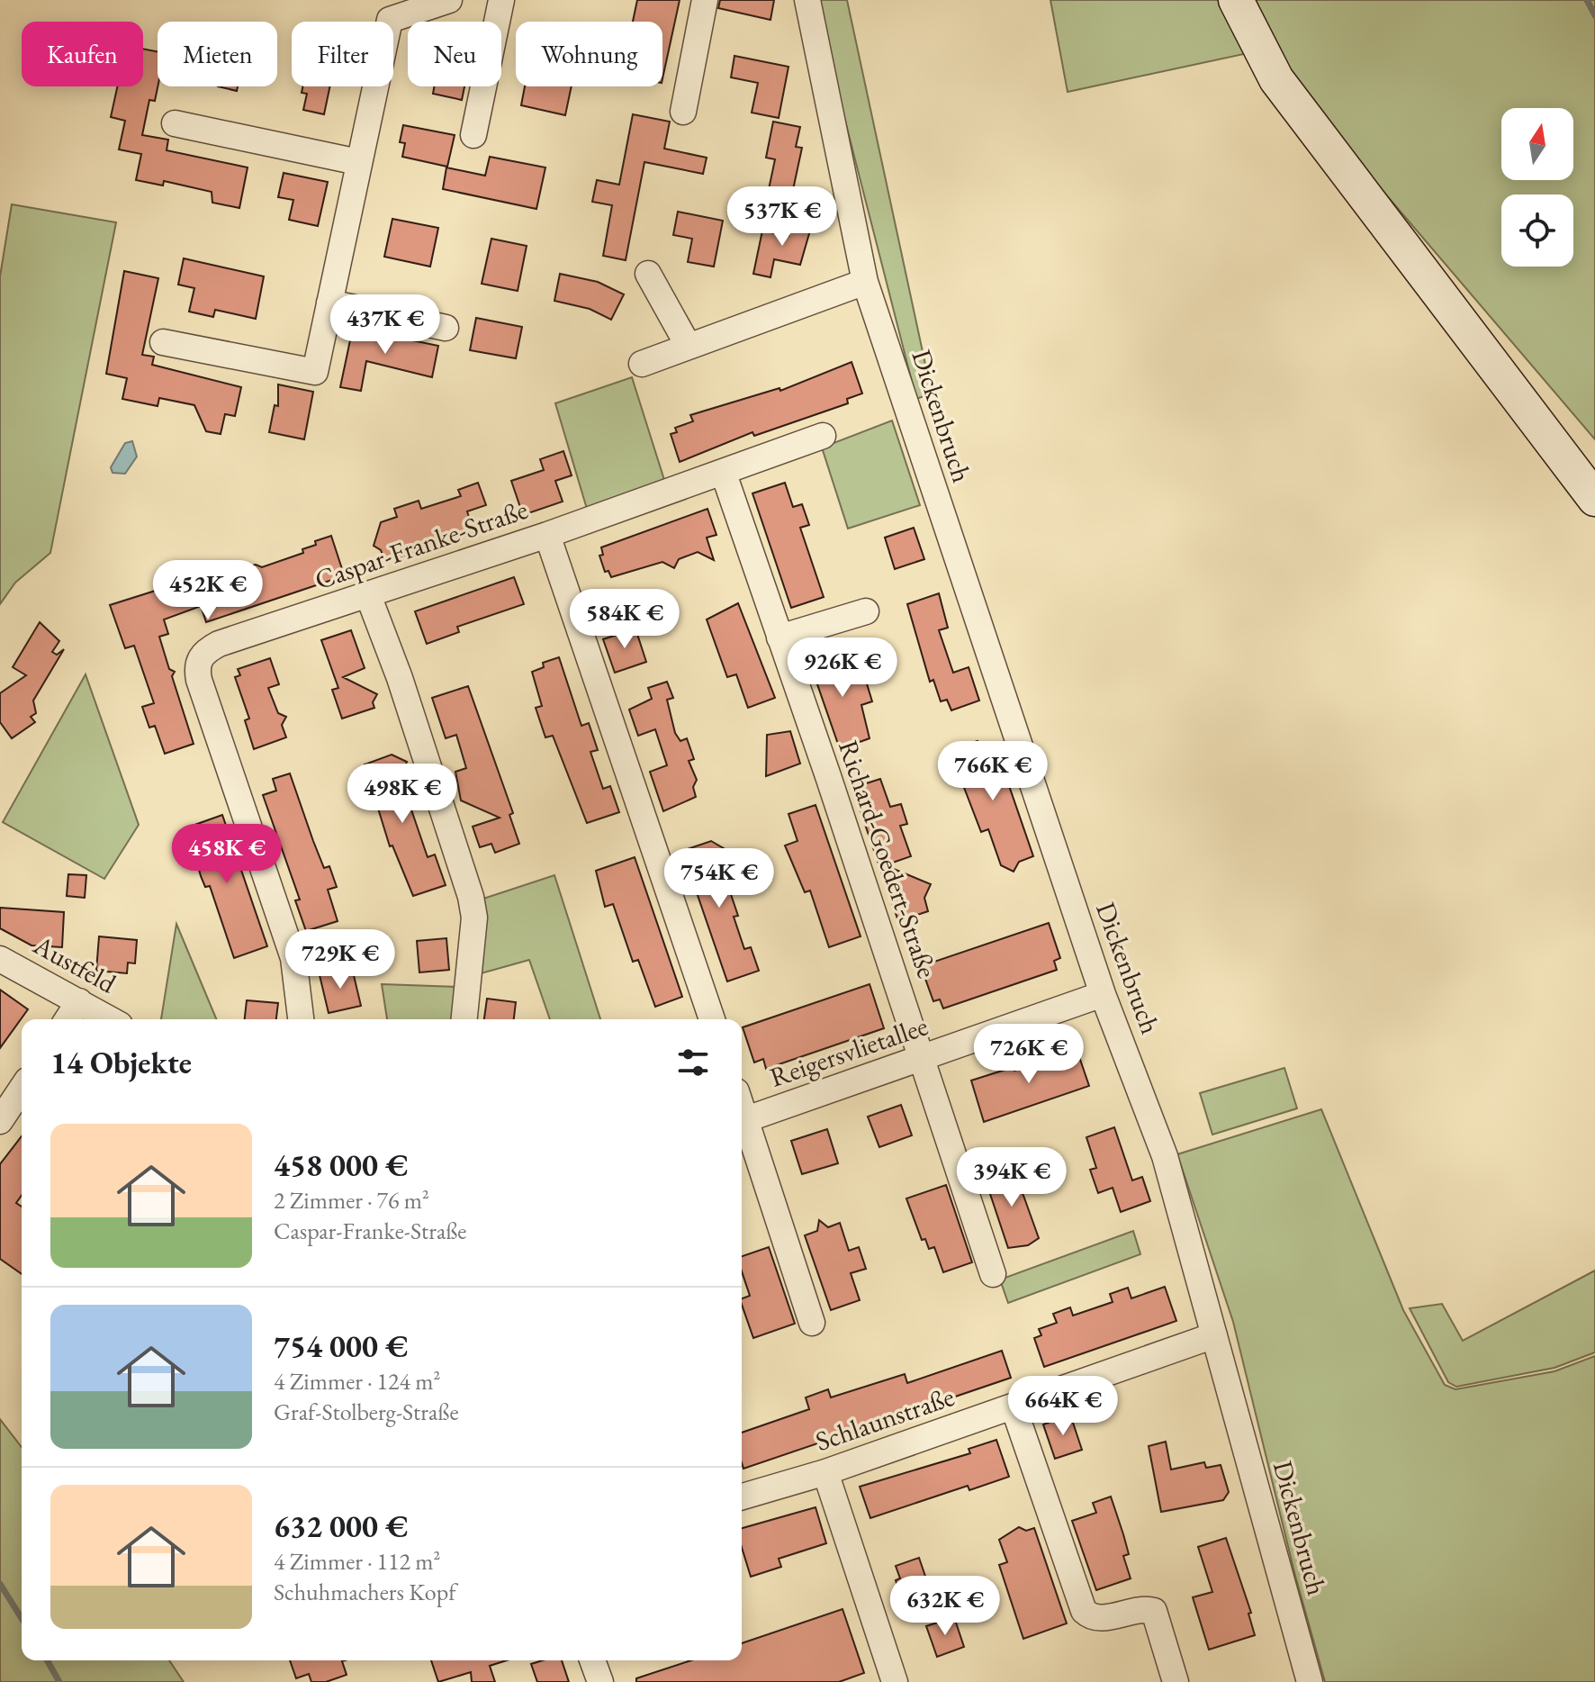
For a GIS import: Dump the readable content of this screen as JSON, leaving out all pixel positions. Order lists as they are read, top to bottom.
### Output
{
  "streets": {
    "street": [
      "Dickenbruch",
      "Caspar-Franke-Straße",
      "Richard-Goedert-Straße",
      "Austfeld",
      "Reigersvlietallee",
      "Schlaunstraße"
    ]
  },
  "crossings": [
    ["Dickenbruch", "Reigersvlietallee"],
    ["Dickenbruch", "Schlaunstraße"],
    ["Caspar-Franke-Straße", "Richard-Goedert-Straße"],
    ["Richard-Goedert-Straße", "Reigersvlietallee"]
  ],
  "north": "top",
  "page": {
    "chip": [
      "Kaufen",
      "Mieten",
      "Filter",
      "Neu",
      "Wohnung"
    ],
    "price": [
      "537K €",
      "437K €",
      "452K €",
      "584K €",
      "926K €",
      "766K €",
      "498K €",
      "458K €",
      "754K €",
      "729K €",
      "726K €",
      "394K €",
      "664K €",
      "632K €"
    ],
    "heading": "14 Objekte",
    "list": [
      {
        "name": "458 000 €",
        "note": "2 Zimmer · 76 m² · Caspar-Franke-Straße"
      },
      {
        "name": "754 000 €",
        "note": "4 Zimmer · 124 m² · Graf-Stolberg-Straße"
      },
      {
        "name": "632 000 €",
        "note": "4 Zimmer · 112 m² · Schuhmachers Kopf"
      }
    ]
  }
}
